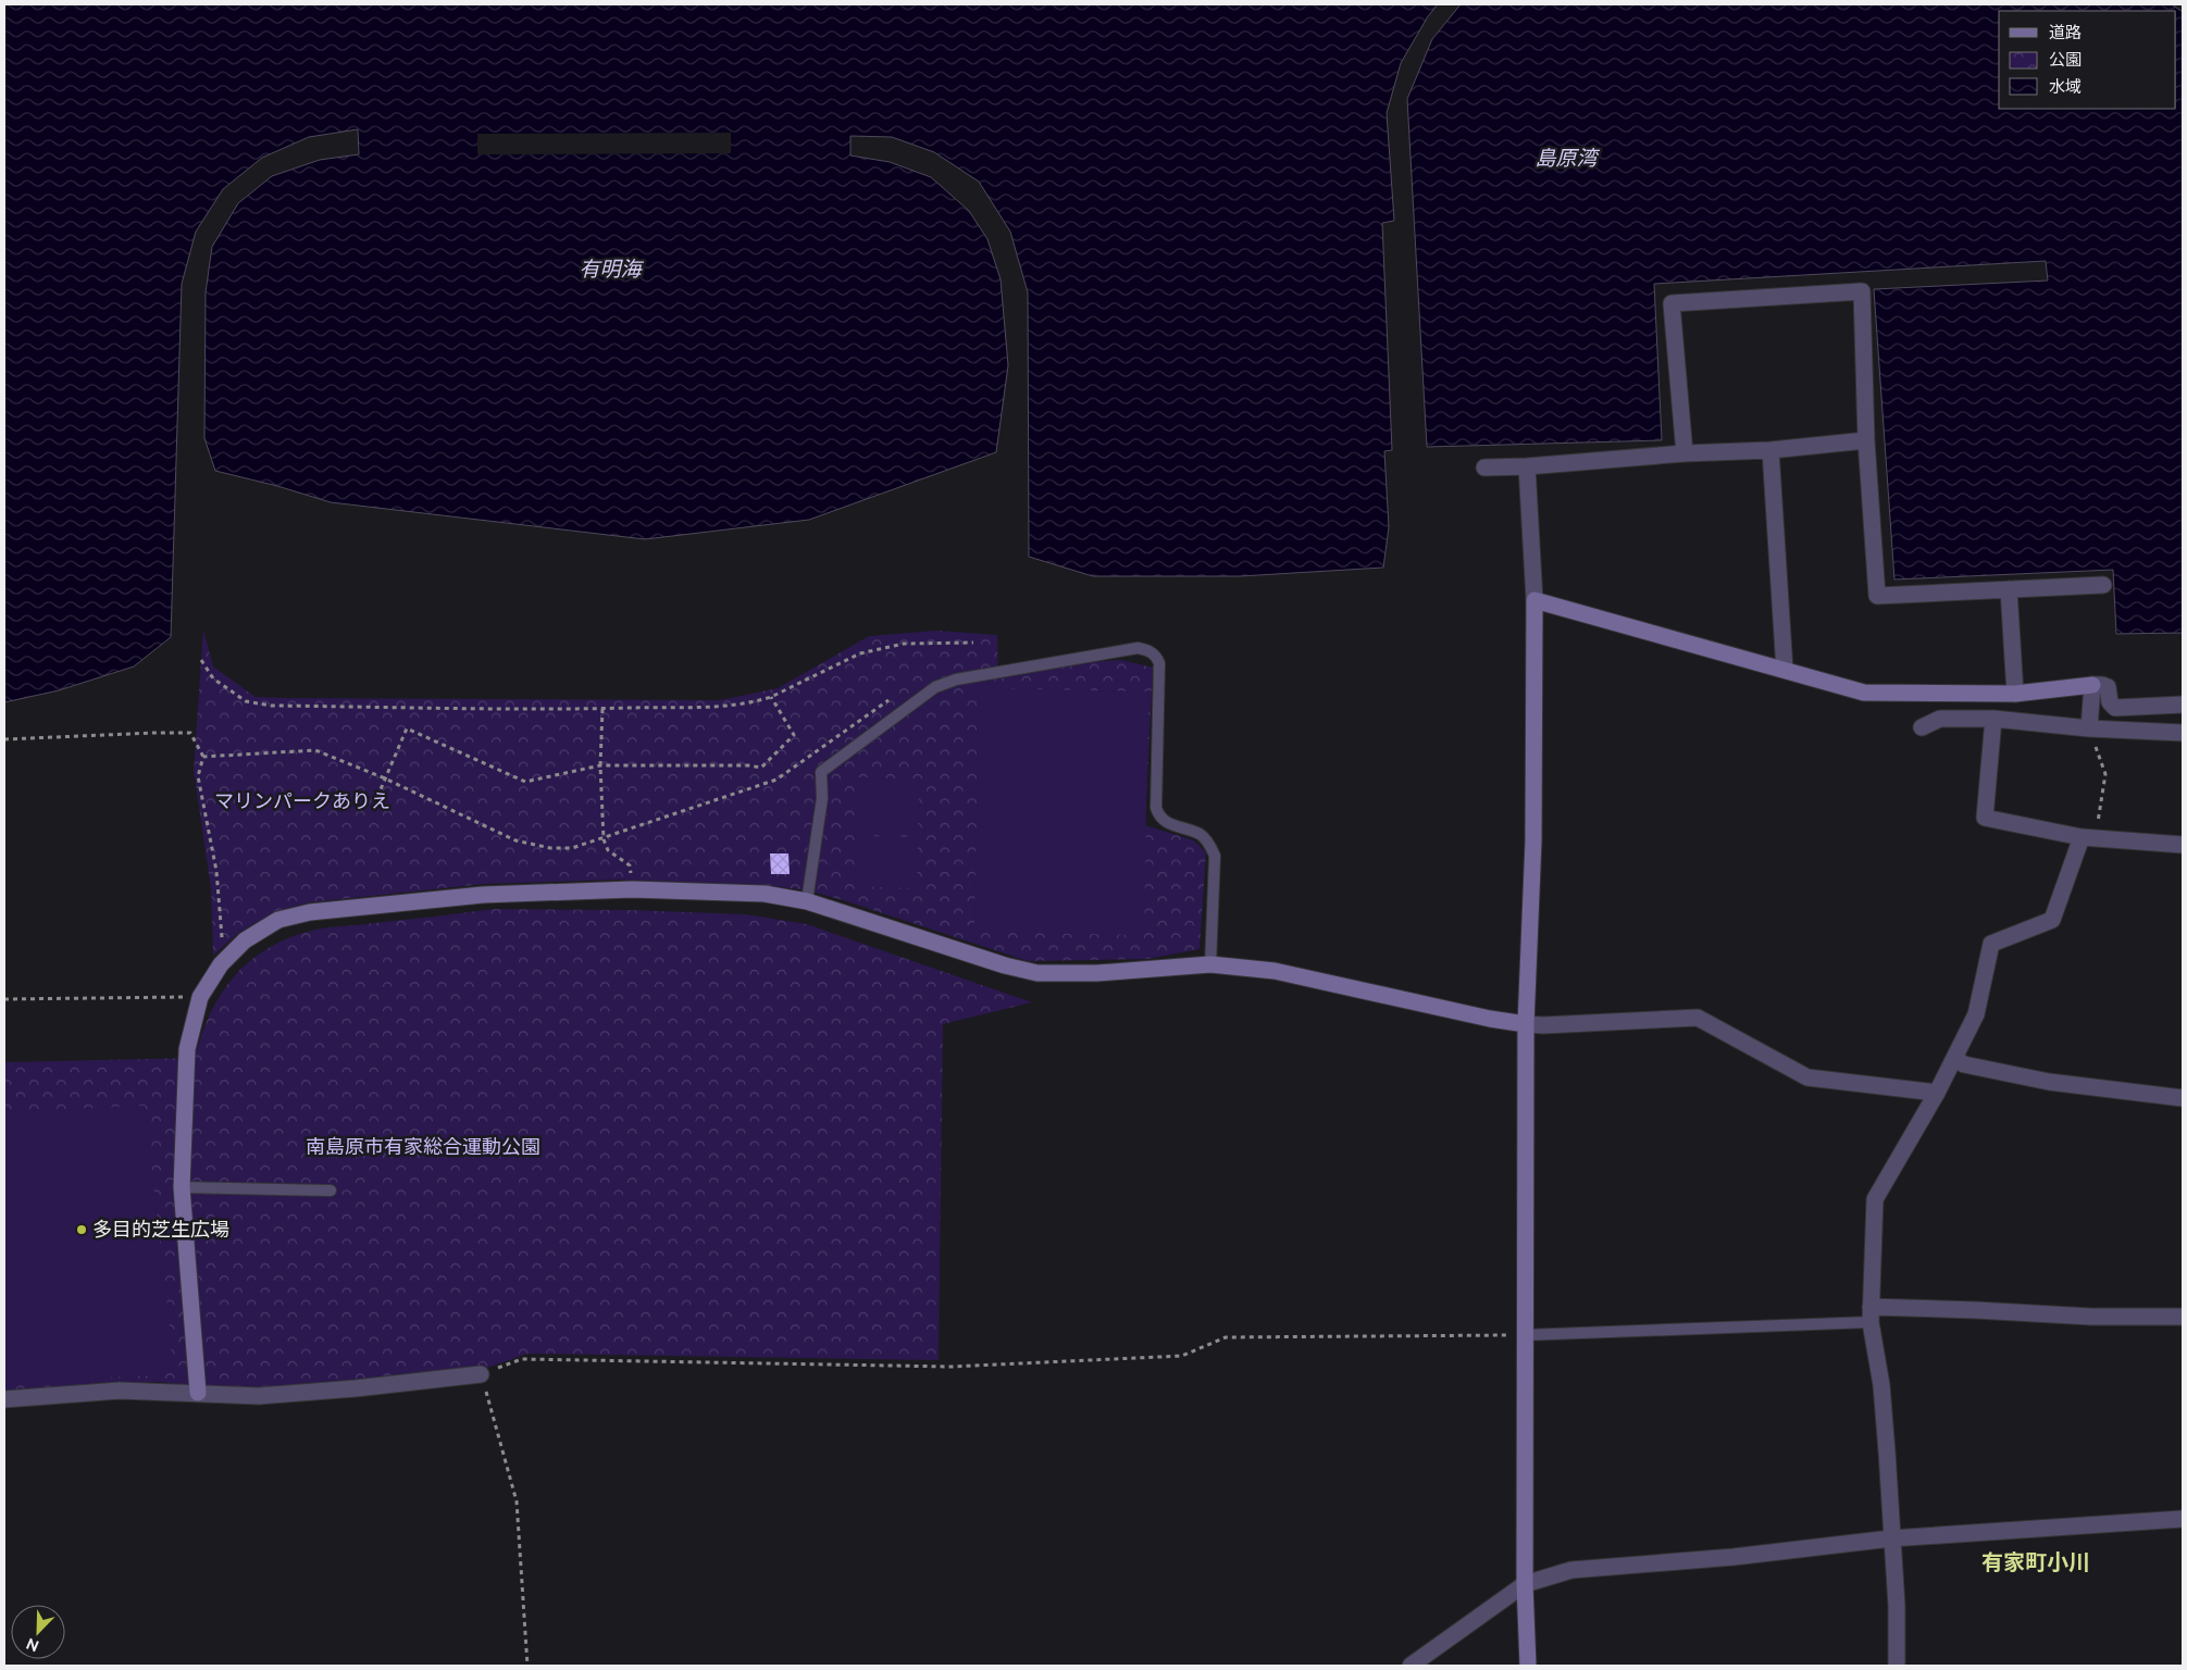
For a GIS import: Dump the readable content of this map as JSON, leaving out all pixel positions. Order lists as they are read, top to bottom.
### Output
{
  "districts": ["有家町小川"],
  "water": ["島原湾", "有明海"],
  "parks": ["マリンパークありえ", "南島原市有家総合運動公園"],
  "places": ["多目的芝生広場"],
  "legend": ["道路", "公園", "水域"],
  "north": "bottom left"
}
